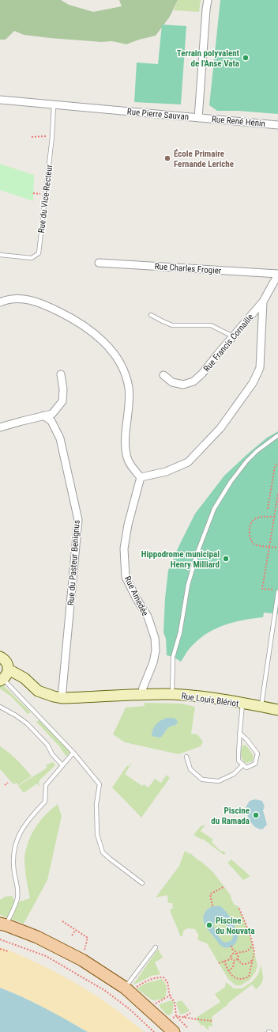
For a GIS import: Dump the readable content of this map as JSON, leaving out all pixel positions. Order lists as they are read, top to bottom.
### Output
{
  "streets": {
    "street": [
      "Rue Pierre Sauvan",
      "Rue René Henin",
      "Rue Charles Frogier",
      "Rue Francis Cornaille",
      "Rue du Pasteur Benignus",
      "Rue Amedée",
      "Rue Louis Blériot"
    ],
    "lane": ["Rue du Vice-Recteur"]
  },
  "crossings": [
    ["Rue Pierre Sauvan", "Rue René Henin"],
    ["Rue Pierre Sauvan", "Rue du Vice-Recteur"],
    ["Rue Charles Frogier", "Rue Francis Cornaille"],
    ["Rue du Pasteur Benignus", "Rue Louis Blériot"],
    ["Rue Amedée", "Rue Louis Blériot"]
  ],
  "places": [
    "Terrain polyvalent de l'Anse Vata",
    "École Primaire Fernande Leriche",
    "Hippodrome municipal Henry Milliard",
    "Piscine du Ramada",
    "Piscine du Nouvata"
  ]
}
